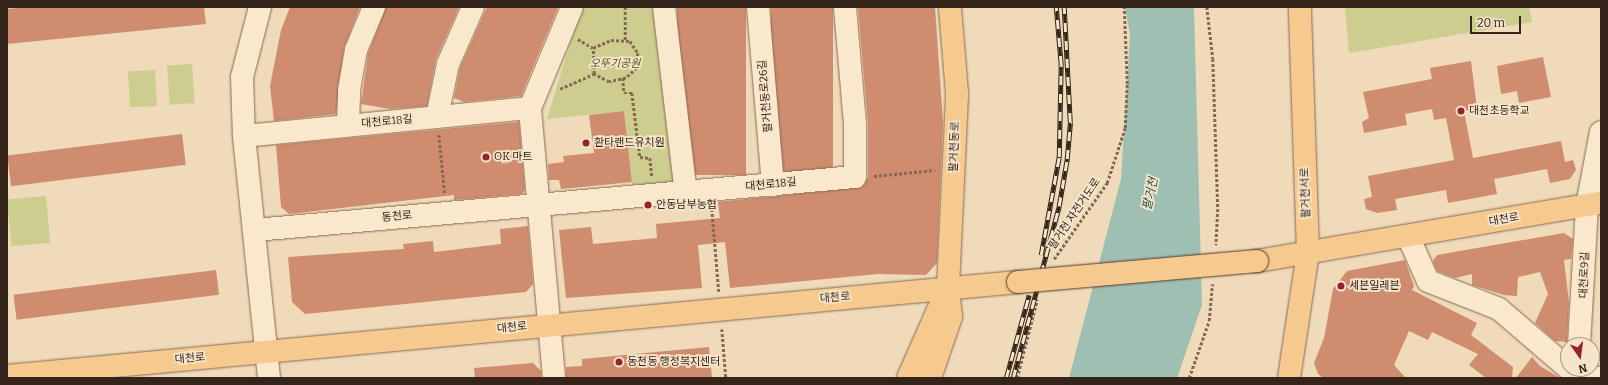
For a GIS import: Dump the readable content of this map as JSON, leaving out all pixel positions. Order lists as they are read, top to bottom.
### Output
{
  "streets": {
    "main road": ["팔거천동로", "팔거천서로", "대천로"],
    "street": [
      "팔거천동로26길",
      "대천로18길",
      "동천로",
      "대천로9길"
    ],
    "path": ["팔거천 자전거도로"]
  },
  "crossings": [
    ["팔거천동로26길", "대천로18길"],
    ["대천로18길", "동천로"],
    ["팔거천동로", "대천로"],
    ["팔거천서로", "대천로"],
    ["대천로", "대천로9길"]
  ],
  "water": ["팔거천"],
  "parks": ["오뚜기공원"],
  "places": [
    "대천초등학교",
    "환타랜드유치원",
    "OK 마트",
    "안동남부농협",
    "세븐일레븐",
    "동천동 행정복지센터"
  ],
  "scale_bar": "20 m",
  "north": "bottom"
}
